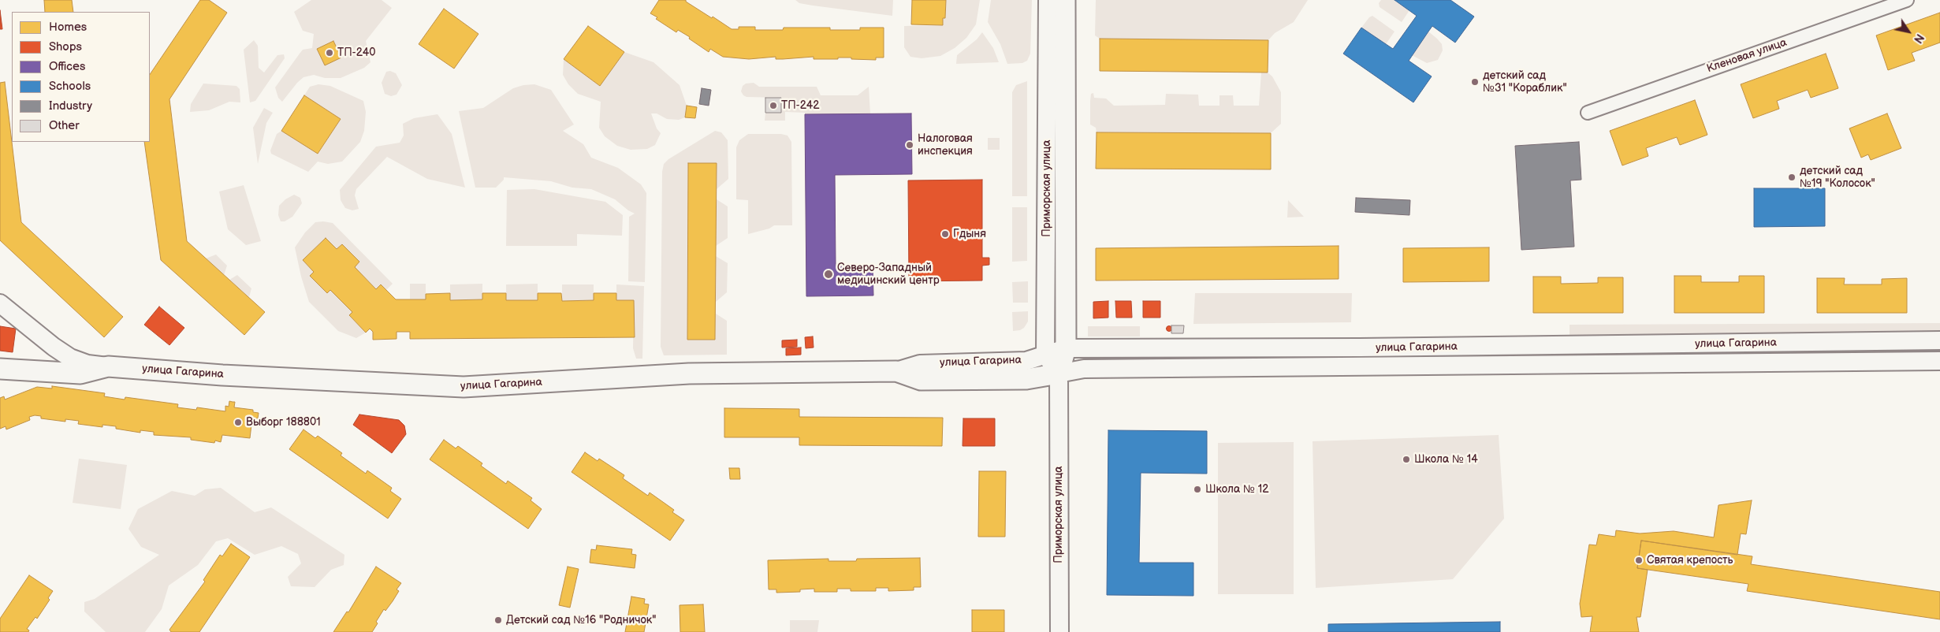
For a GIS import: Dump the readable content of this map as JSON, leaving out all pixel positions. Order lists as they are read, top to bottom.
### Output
{
  "streets": {
    "main road": ["Приморская улица", "улица Гагарина"],
    "street": ["Кленовая улица"]
  },
  "crossings": [
    ["Приморская улица", "улица Гагарина"]
  ],
  "places": [
    "ТП-240",
    "детский сад №31 \"Кораблик\"",
    "ТП-242",
    "Налоговая инспекция",
    "детский сад №19 \"Колосок\"",
    "Гдыня",
    "Северо-Западный медицинский центр",
    "Выборг 188801",
    "Школа № 14",
    "Школа № 12",
    "Святая крепость",
    "Детский сад №16 \"Родничок\""
  ],
  "legend": [
    "Homes",
    "Shops",
    "Offices",
    "Schools",
    "Industry",
    "Other"
  ],
  "north": "bottom right"
}
